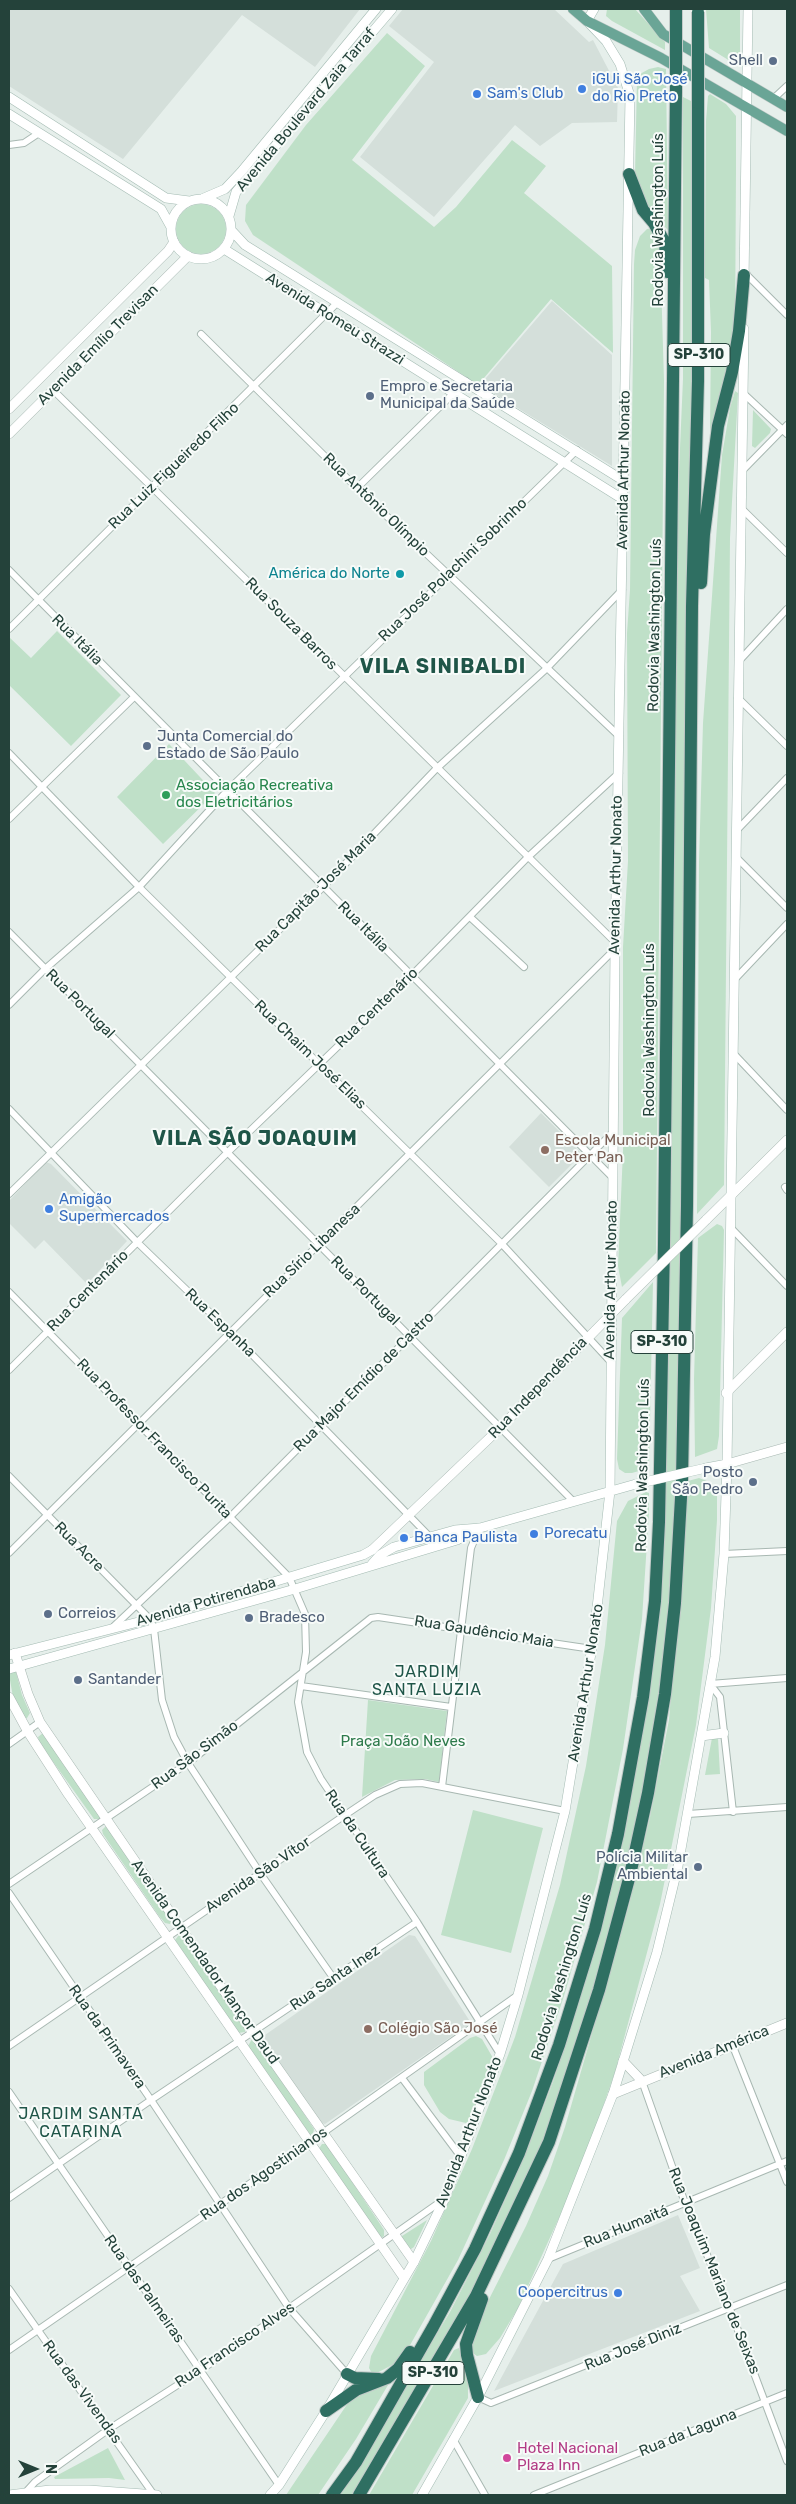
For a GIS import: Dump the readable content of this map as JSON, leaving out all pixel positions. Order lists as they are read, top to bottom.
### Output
{
  "streets": {
    "highway": ["Rodovia Washington Luís", "SP-310"],
    "main road": [
      "Avenida Boulevard Zaia Tarraf",
      "Avenida Romeu Strazzi",
      "Avenida Emílio Trevisan",
      "Avenida Arthur Nonato",
      "Rua Independência",
      "Avenida Potirendaba",
      "Avenida Comendador Mançor Daud",
      "Avenida América"
    ],
    "street": [
      "Rua Luiz Figueiredo Filho",
      "Rua Antônio Olímpio",
      "Rua José Polachini Sobrinho",
      "Rua Souza Barros",
      "Rua Itália",
      "Rua Capitão José Maria",
      "Rua Portugal",
      "Rua Centenário",
      "Rua Chaim José Elias",
      "Rua Sírio Libanesa",
      "Rua Espanha",
      "Rua Major Emídio de Castro",
      "Rua Professor Francisco Purita",
      "Rua Acre",
      "Rua Gaudêncio Maia",
      "Rua São Simão",
      "Rua da Cultura",
      "Avenida São Vítor",
      "Rua Santa Inez",
      "Rua da Primavera",
      "Rua dos Agostinianos",
      "Rua Humaitá",
      "Rua Joaquim Mariano de Seixas",
      "Rua das Palmeiras",
      "Rua Francisco Alves",
      "Rua José Diniz",
      "Rua das Vivendas",
      "Rua da Laguna"
    ]
  },
  "crossings": [
    ["Avenida Boulevard Zaia Tarraf", "Avenida Romeu Strazzi"],
    ["Avenida Boulevard Zaia Tarraf", "Avenida Emílio Trevisan"],
    ["Avenida Romeu Strazzi", "Avenida Emílio Trevisan"],
    ["Avenida Romeu Strazzi", "Rua Luiz Figueiredo Filho"],
    ["Avenida Romeu Strazzi", "Avenida Arthur Nonato"],
    ["Avenida Romeu Strazzi", "Rua José Polachini Sobrinho"],
    ["Avenida Emílio Trevisan", "Rua Souza Barros"],
    ["Rua Luiz Figueiredo Filho", "Rua Antônio Olímpio"],
    ["Rua Luiz Figueiredo Filho", "Rua Souza Barros"],
    ["Rua Luiz Figueiredo Filho", "Rua Itália"],
    ["Avenida Arthur Nonato", "Rua Antônio Olímpio"],
    ["Avenida Arthur Nonato", "Rua Souza Barros"],
    ["Avenida Arthur Nonato", "Rua Itália"],
    ["Avenida Arthur Nonato", "Rua Capitão José Maria"],
    ["Avenida Arthur Nonato", "Rua Centenário"],
    ["Avenida Arthur Nonato", "Rua Chaim José Elias"],
    ["Avenida Arthur Nonato", "Rua Sírio Libanesa"],
    ["Avenida Arthur Nonato", "Rua Major Emídio de Castro"],
    ["Avenida Arthur Nonato", "Rua Independência"],
    ["Avenida Arthur Nonato", "Avenida Potirendaba"],
    ["Avenida Arthur Nonato", "Rua Gaudêncio Maia"],
    ["Avenida Arthur Nonato", "Rua da Cultura"],
    ["Avenida Arthur Nonato", "Avenida São Vítor"],
    ["Avenida Arthur Nonato", "Avenida Comendador Mançor Daud"],
    ["Avenida Arthur Nonato", "Rua da Primavera"],
    ["Avenida Arthur Nonato", "Rua dos Agostinianos"],
    ["Avenida Arthur Nonato", "Rua das Palmeiras"],
    ["Avenida Arthur Nonato", "Rua Francisco Alves"],
    ["Rua Antônio Olímpio", "Rua José Polachini Sobrinho"],
    ["Rua Antônio Olímpio", "Rua Capitão José Maria"],
    ["Rua José Polachini Sobrinho", "Rua Souza Barros"],
    ["Rua José Polachini Sobrinho", "Rua Itália"],
    ["Rua José Polachini Sobrinho", "Rua Portugal"],
    ["Rua José Polachini Sobrinho", "Rua Chaim José Elias"],
    ["Rua Souza Barros", "Rua Capitão José Maria"],
    ["Rua Souza Barros", "Rua Centenário"],
    ["Rua Souza Barros", "Rua Sírio Libanesa"],
    ["Rua Itália", "Rua Capitão José Maria"],
    ["Rua Itália", "Rua Centenário"],
    ["Rua Itália", "Rua Sírio Libanesa"],
    ["Rua Itália", "Rua Major Emídio de Castro"],
    ["Rua Capitão José Maria", "Rua Portugal"],
    ["Rua Capitão José Maria", "Rua Chaim José Elias"],
    ["Rua Capitão José Maria", "Rua Espanha"],
    ["Rua Portugal", "Rua Centenário"],
    ["Rua Portugal", "Rua Sírio Libanesa"],
    ["Rua Portugal", "Rua Major Emídio de Castro"],
    ["Rua Portugal", "Rua Independência"],
    ["Rua Portugal", "Avenida Potirendaba"],
    ["Rua Centenário", "Rua Chaim José Elias"],
    ["Rua Centenário", "Rua Espanha"],
    ["Rua Centenário", "Rua Professor Francisco Purita"],
    ["Rua Chaim José Elias", "Rua Sírio Libanesa"],
    ["Rua Chaim José Elias", "Rua Major Emídio de Castro"],
    ["Rua Chaim José Elias", "Rua Independência"],
    ["Rua Sírio Libanesa", "Rua Espanha"],
    ["Rua Sírio Libanesa", "Rua Professor Francisco Purita"],
    ["Rua Sírio Libanesa", "Rua Acre"],
    ["Rua Espanha", "Rua Major Emídio de Castro"],
    ["Rua Espanha", "Rua Independência"],
    ["Rua Espanha", "Avenida Potirendaba"],
    ["Rua Major Emídio de Castro", "Rua Professor Francisco Purita"],
    ["Rua Major Emídio de Castro", "Rua Acre"],
    ["Rua Major Emídio de Castro", "Avenida Potirendaba"],
    ["Rua Independência", "Avenida Potirendaba"],
    ["Rua Professor Francisco Purita", "Avenida Potirendaba"],
    ["Rua Professor Francisco Purita", "Rua da Cultura"],
    ["Rua Acre", "Avenida Potirendaba"],
    ["Avenida Potirendaba", "Rua da Cultura"],
    ["Avenida Potirendaba", "Avenida Comendador Mançor Daud"],
    ["Rua Gaudêncio Maia", "Rua São Simão"],
    ["Rua São Simão", "Rua da Cultura"],
    ["Rua São Simão", "Avenida Comendador Mançor Daud"],
    ["Rua da Cultura", "Avenida São Vítor"],
    ["Rua da Cultura", "Rua Santa Inez"],
    ["Rua da Cultura", "Rua dos Agostinianos"],
    ["Avenida São Vítor", "Avenida Comendador Mançor Daud"],
    ["Avenida São Vítor", "Rua da Primavera"],
    ["Avenida Comendador Mançor Daud", "Rua Santa Inez"],
    ["Avenida Comendador Mançor Daud", "Rua dos Agostinianos"],
    ["Avenida Comendador Mançor Daud", "Rua Francisco Alves"],
    ["Rua Santa Inez", "Rua da Primavera"],
    ["Rua Santa Inez", "Rua das Palmeiras"],
    ["Rua da Primavera", "Rua dos Agostinianos"],
    ["Rua da Primavera", "Rua Francisco Alves"],
    ["Avenida América", "Rua Joaquim Mariano de Seixas"],
    ["Rua dos Agostinianos", "Rua das Palmeiras"],
    ["Rua dos Agostinianos", "Rua das Vivendas"],
    ["Rua Humaitá", "Rua Joaquim Mariano de Seixas"],
    ["Rua Joaquim Mariano de Seixas", "Rua José Diniz"],
    ["Rua Joaquim Mariano de Seixas", "Rua da Laguna"],
    ["Rua das Palmeiras", "Rua Francisco Alves"],
    ["Rua Francisco Alves", "Rua das Vivendas"]
  ],
  "districts": [
    "VILA SINIBALDI",
    "VILA SÃO JOAQUIM",
    "JARDIM SANTA LUZIA",
    "JARDIM SANTA CATARINA"
  ],
  "parks": ["Praça João Neves"],
  "places": [
    "Shell",
    "iGUi São José do Rio Preto",
    "Sam's Club",
    "Empro e Secretaria Municipal da Saúde",
    "América do Norte",
    "Junta Comercial do Estado de São Paulo",
    "Associação Recreativa dos Eletricitários",
    "Escola Municipal Peter Pan",
    "Amigão Supermercados",
    "Posto São Pedro",
    "Porecatu",
    "Banca Paulista",
    "Correios",
    "Bradesco",
    "Santander",
    "Polícia Militar Ambiental",
    "Colégio São José",
    "Coopercitrus",
    "Hotel Nacional Plaza Inn"
  ],
  "north": "right"
}
